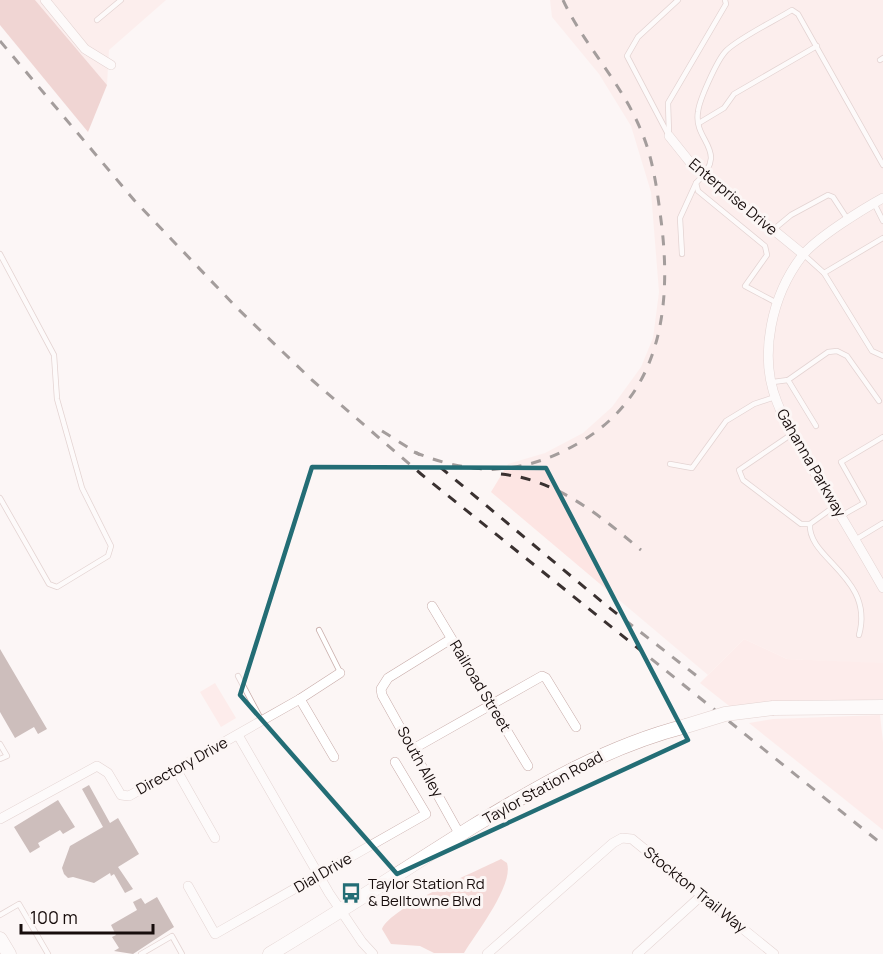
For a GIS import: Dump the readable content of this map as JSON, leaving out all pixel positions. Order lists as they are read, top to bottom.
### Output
{
  "streets": {
    "main road": ["Taylor Station Road"],
    "street": [
      "Enterprise Drive",
      "Gahanna Parkway",
      "Railroad Street",
      "South Alley",
      "Directory Drive",
      "Dial Drive",
      "Stockton Trail Way"
    ]
  },
  "crossings": [
    ["Enterprise Drive", "Gahanna Parkway"],
    ["Railroad Street", "South Alley"],
    ["South Alley", "Taylor Station Road"]
  ],
  "places": {
    "bus stop": ["Taylor Station Rd & Belltowne Blvd"]
  },
  "scale_bar": "100 m"
}
